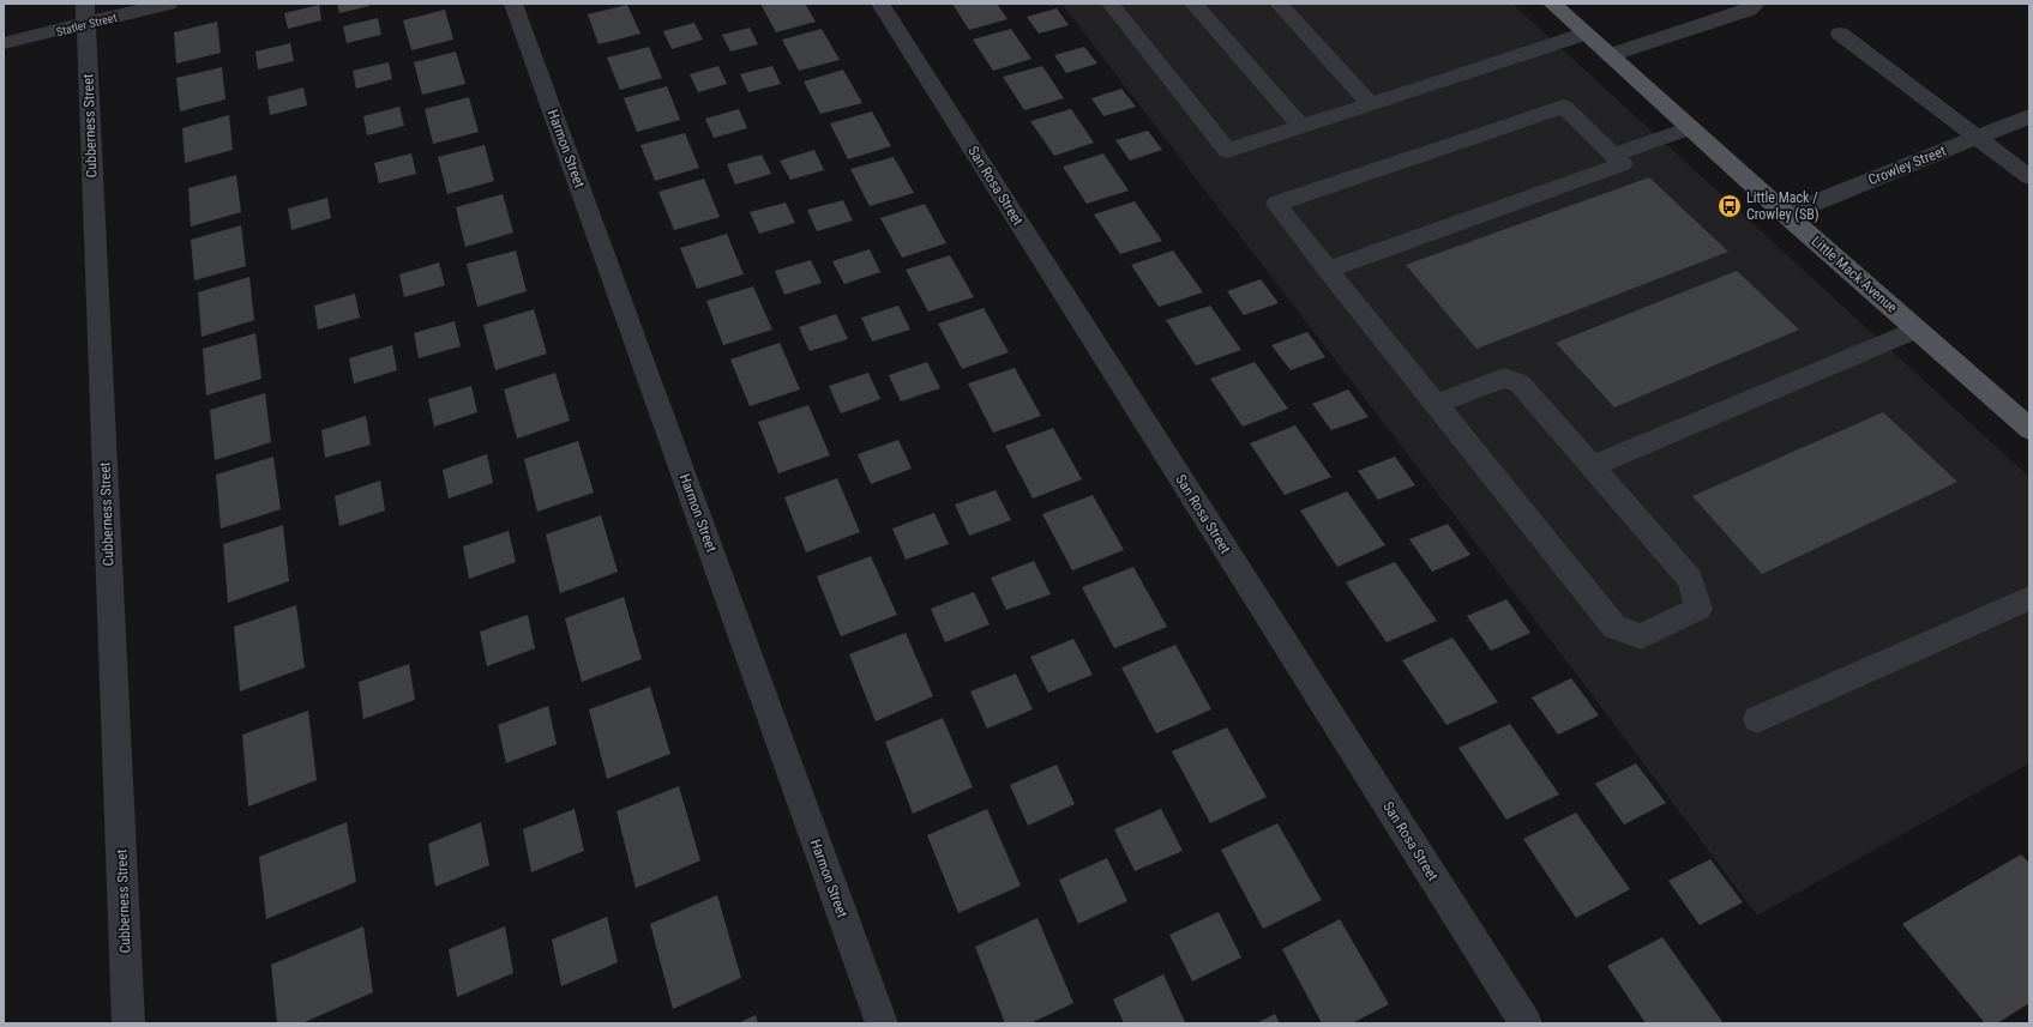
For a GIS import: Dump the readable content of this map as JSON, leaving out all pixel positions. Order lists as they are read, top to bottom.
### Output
{
  "streets": {
    "main road": ["Little Mack Avenue"],
    "street": [
      "Statler Street",
      "Cubberness Street",
      "Harmon Street",
      "Crowley Street",
      "San Rosa Street"
    ]
  },
  "crossings": [
    ["Statler Street", "Cubberness Street"],
    ["Crowley Street", "Little Mack Avenue"]
  ],
  "places": {
    "bus stop": ["Little Mack / Crowley (SB)"]
  }
}
